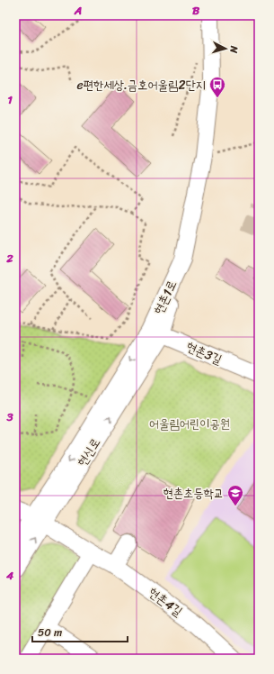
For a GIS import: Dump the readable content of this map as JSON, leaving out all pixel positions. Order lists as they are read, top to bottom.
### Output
{
  "streets": {
    "street": ["현촌3길", "현신로", "현촌4길"]
  },
  "crossings": [
    ["현촌3길", "현신로"],
    ["현신로", "현촌4길"]
  ],
  "parks": ["어울림어린이공원"],
  "places": {
    "bus stop": ["e편한세상.금호어울림2단지"],
    "school or university": ["현촌초등학교"]
  },
  "scale_bar": "50 m",
  "north": "right",
  "grid": {
    "columns": ["A", "B"],
    "rows": [
      "1",
      "2",
      "3",
      "4"
    ]
  }
}
